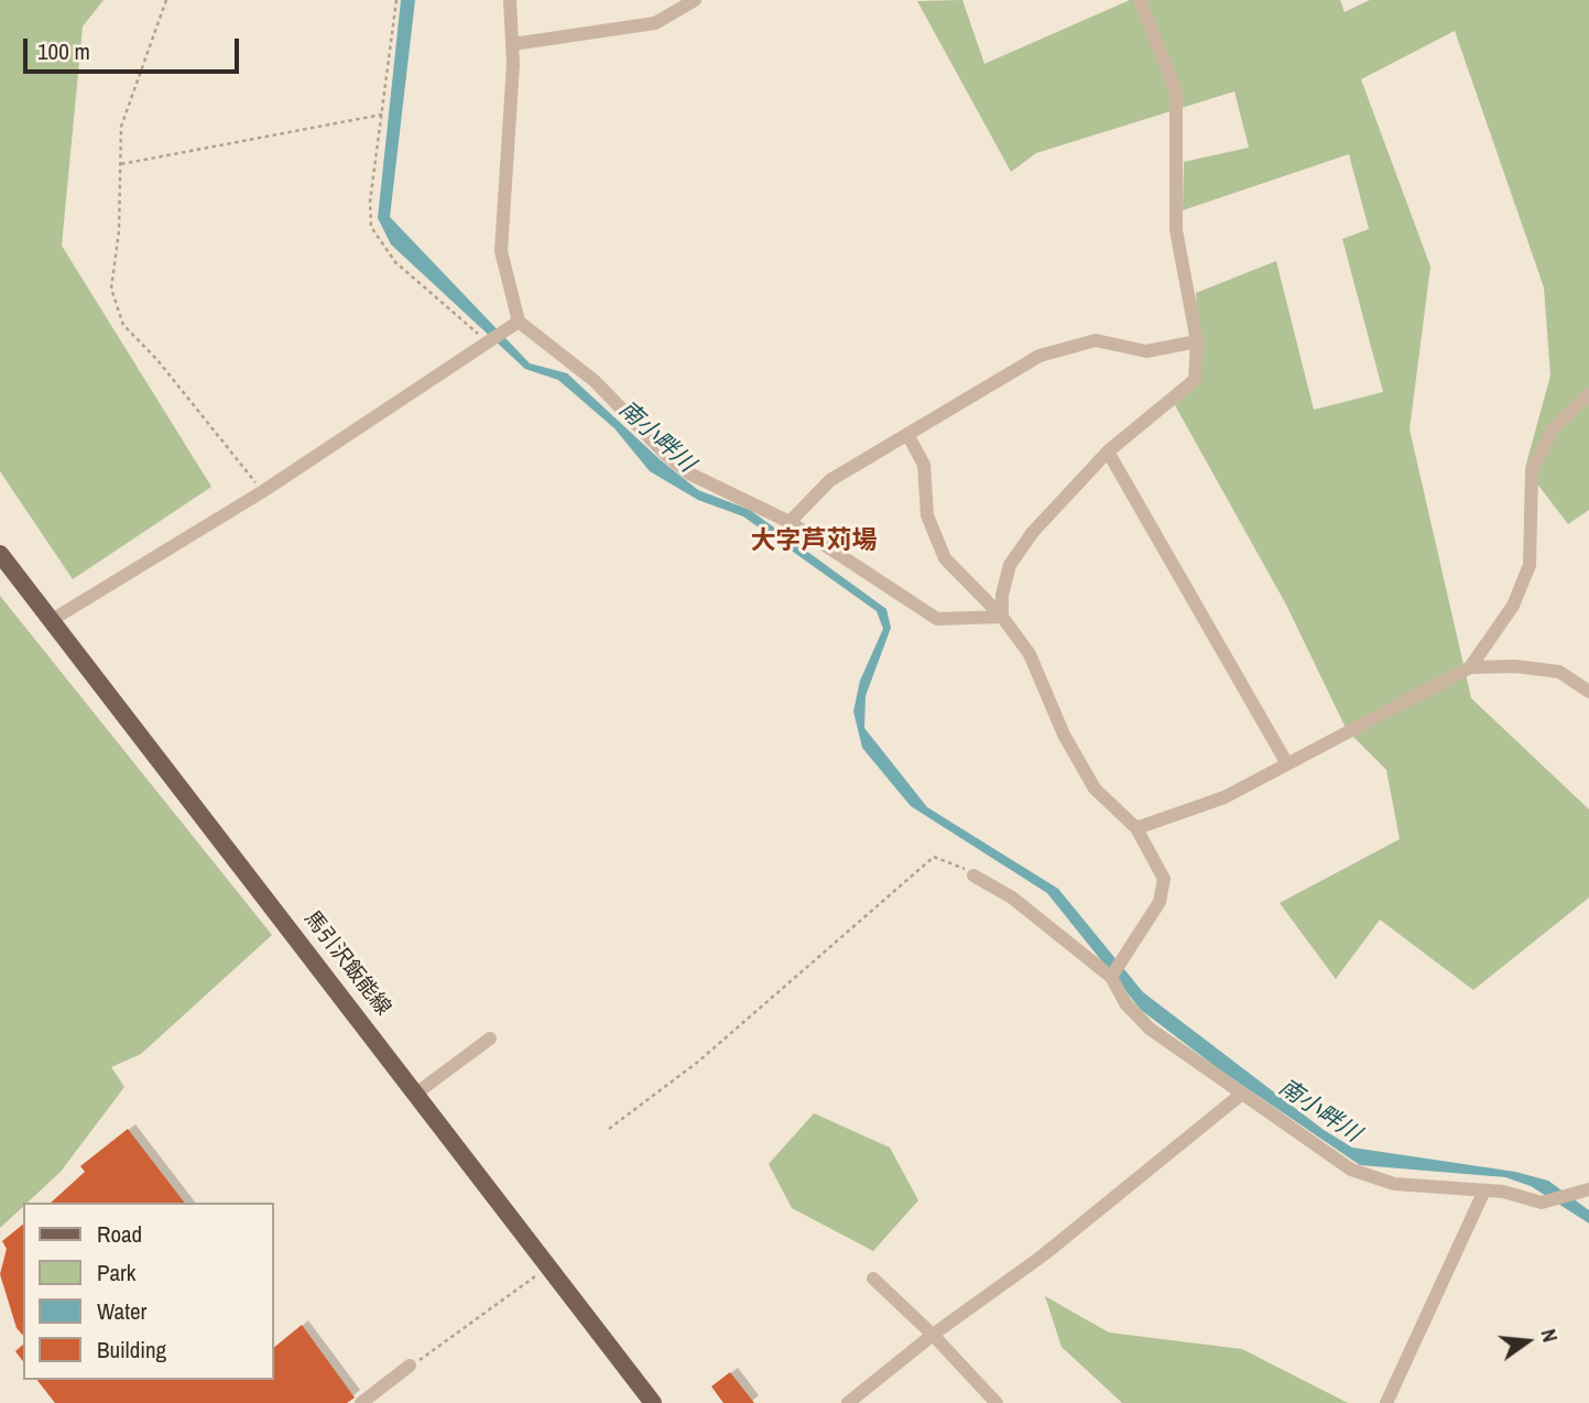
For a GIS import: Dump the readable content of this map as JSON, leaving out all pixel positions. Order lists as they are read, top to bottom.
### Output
{
  "streets": {
    "main road": ["馬引沢飯能線"]
  },
  "districts": ["大字芦苅場"],
  "water": ["南小畔川"],
  "legend": [
    "Road",
    "Park",
    "Water",
    "Building"
  ],
  "scale_bar": "100 m",
  "north": "right"
}
